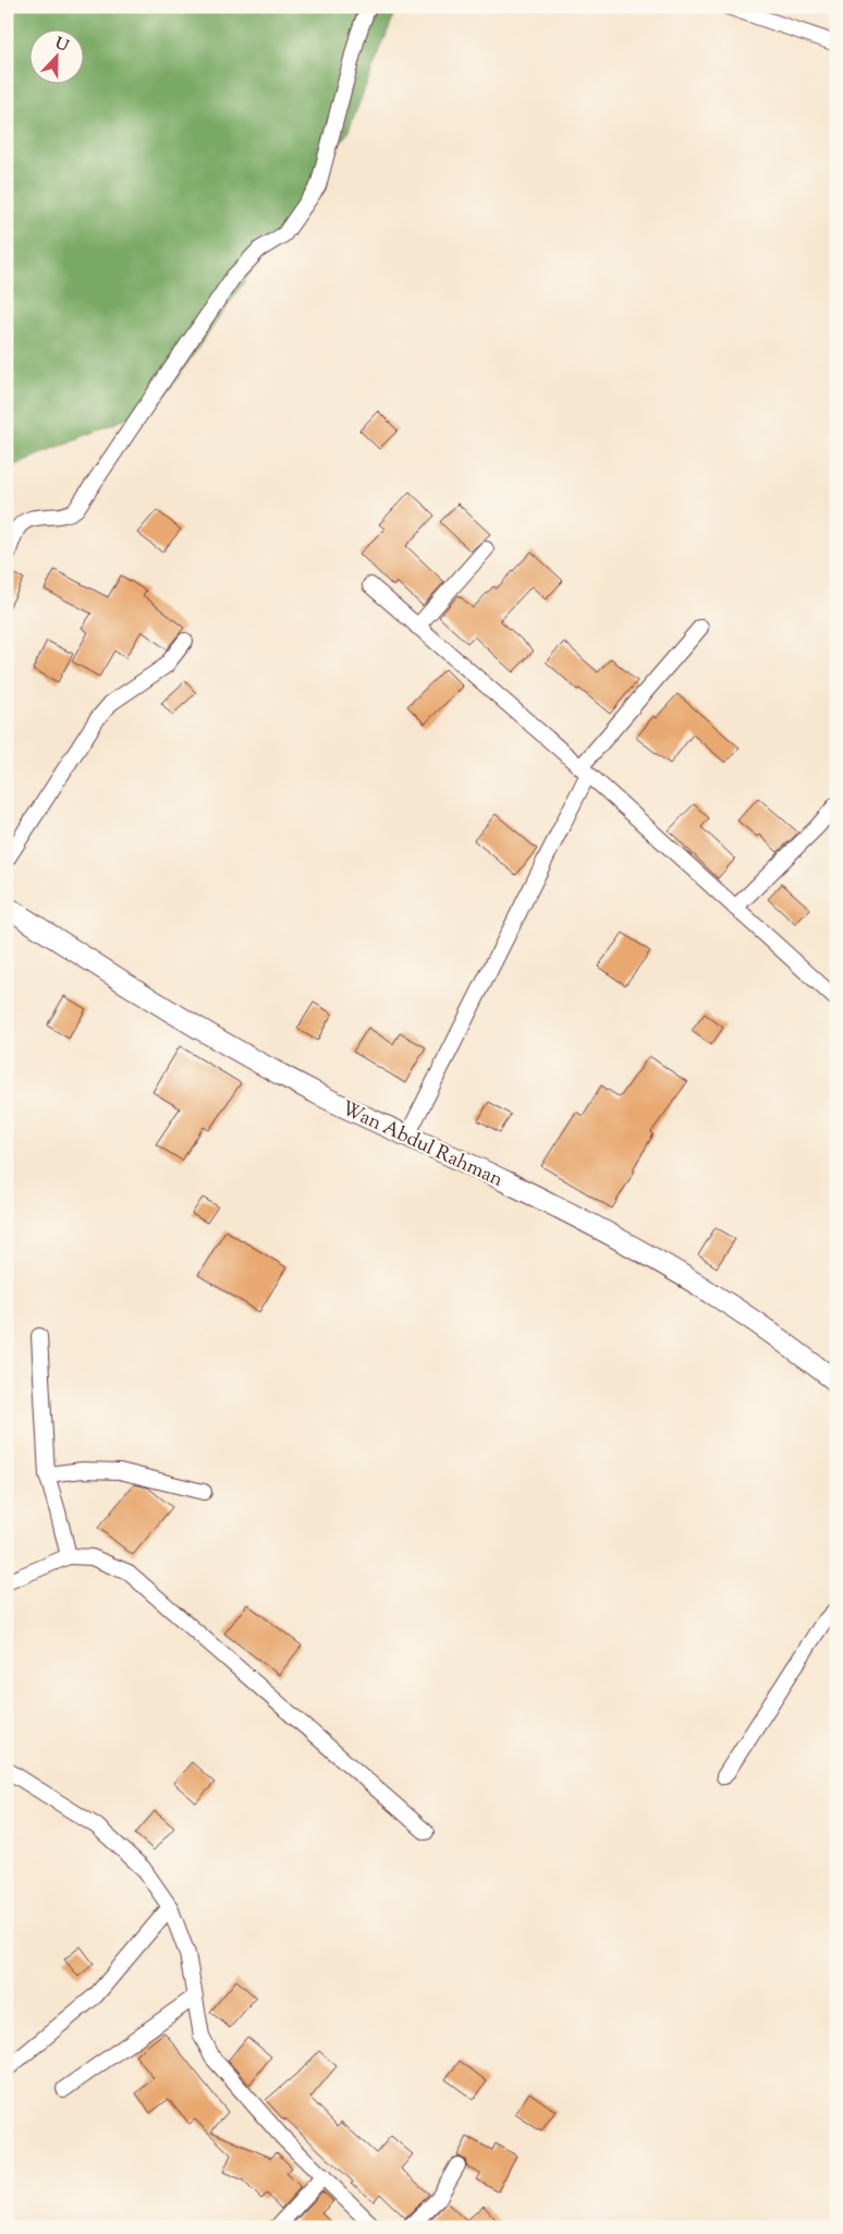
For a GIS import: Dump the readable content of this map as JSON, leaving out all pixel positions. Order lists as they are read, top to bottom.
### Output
{
  "streets": {
    "street": ["Wan Abdul Rahman"]
  },
  "north": "top"
}
